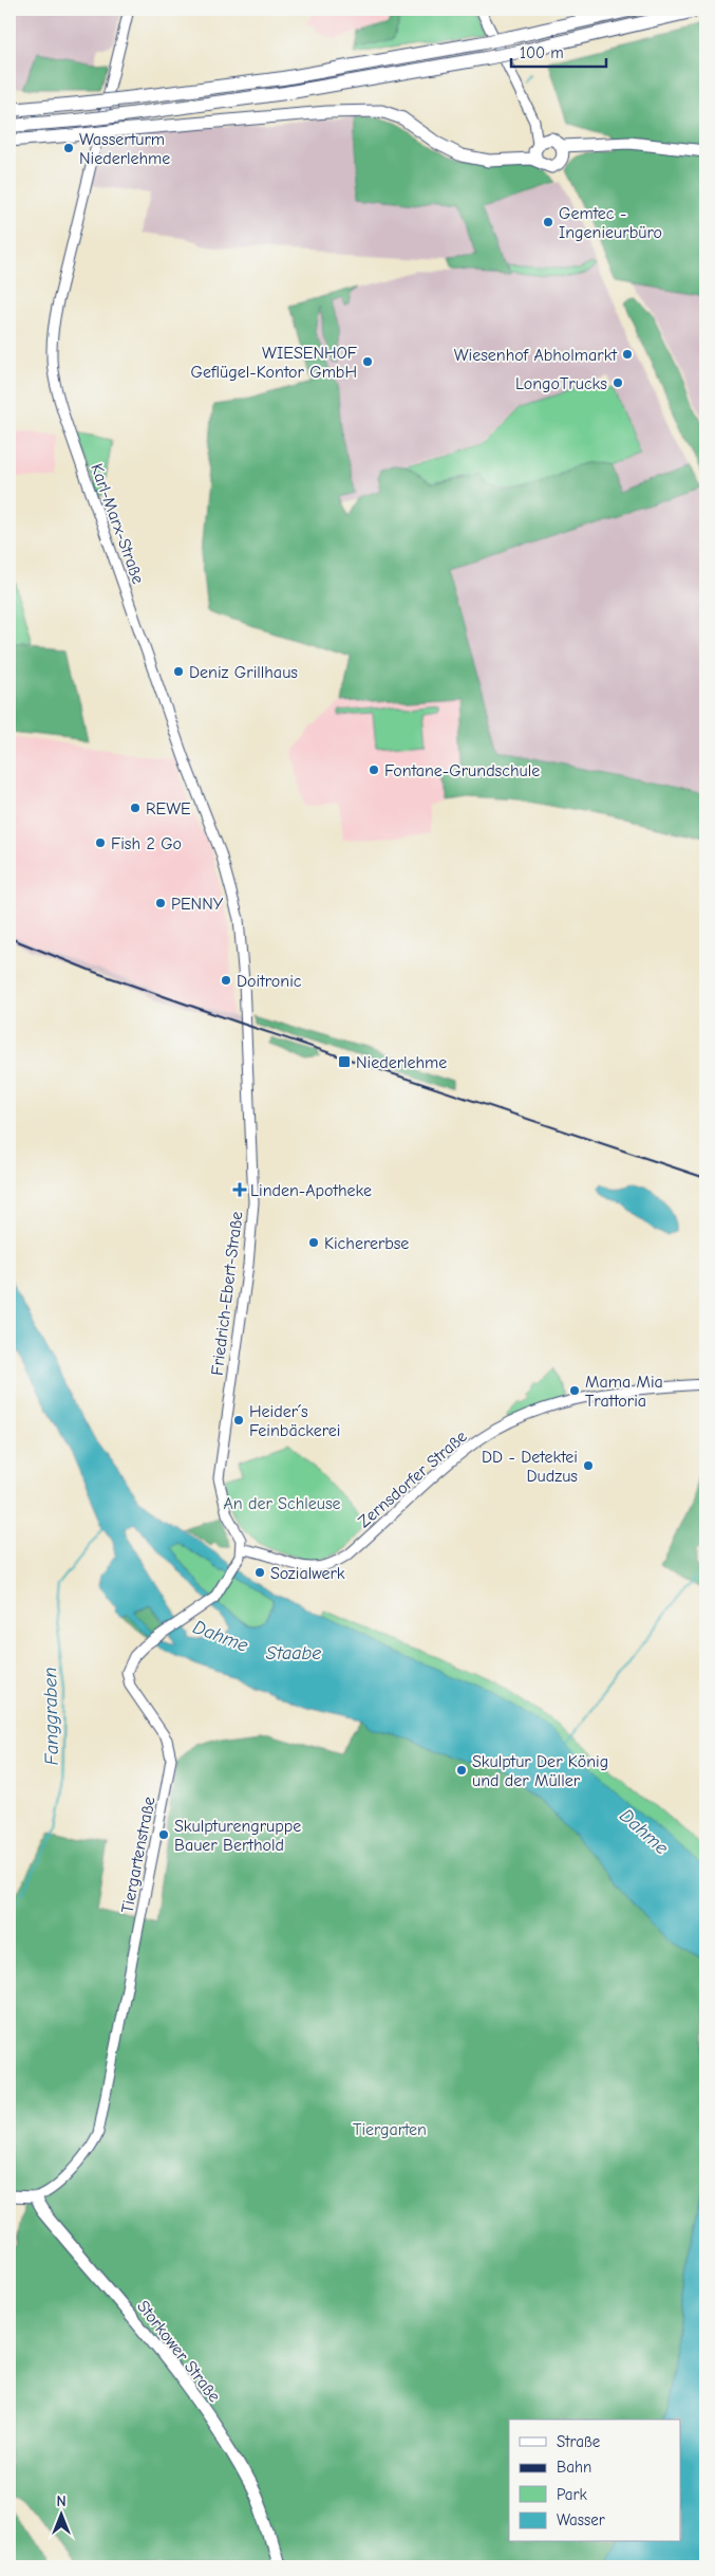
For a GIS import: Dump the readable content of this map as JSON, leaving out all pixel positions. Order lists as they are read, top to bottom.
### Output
{
  "streets": {
    "main road": ["Storkower Straße"],
    "street": [
      "Karl-Marx-Straße",
      "Friedrich-Ebert-Straße",
      "Zernsdorfer Straße",
      "Tiergartenstraße"
    ]
  },
  "crossings": [
    ["Karl-Marx-Straße", "Friedrich-Ebert-Straße"],
    ["Friedrich-Ebert-Straße", "Zernsdorfer Straße"],
    ["Friedrich-Ebert-Straße", "Tiergartenstraße"],
    ["Zernsdorfer Straße", "Tiergartenstraße"],
    ["Tiergartenstraße", "Storkower Straße"]
  ],
  "water": ["Dahme", "Staabe", "Fanggraben"],
  "parks": ["An der Schleuse", "Tiergarten"],
  "places": {
    "other": [
      "Wasserturm Niederlehme",
      "Gemtec - Ingenieurbüro",
      "Wiesenhof Abholmarkt",
      "WIESENHOF Geflügel-Kontor GmbH",
      "LongoTrucks",
      "Deniz Grillhaus",
      "Fontane-Grundschule",
      "REWE",
      "Fish 2 Go",
      "PENNY",
      "Doitronic",
      "Kichererbse",
      "Mama Mia Trattoria",
      "Heider´s Feinbäckerei",
      "DD - Detektei Dudzus",
      "Sozialwerk",
      "Skulptur Der König und der Müller",
      "Skulpturengruppe Bauer Berthold"
    ],
    "transit": ["Niederlehme"],
    "health": ["Linden-Apotheke"]
  },
  "legend": [
    "Straße",
    "Bahn",
    "Park",
    "Wasser"
  ],
  "scale_bar": "100 m",
  "north": "top"
}
